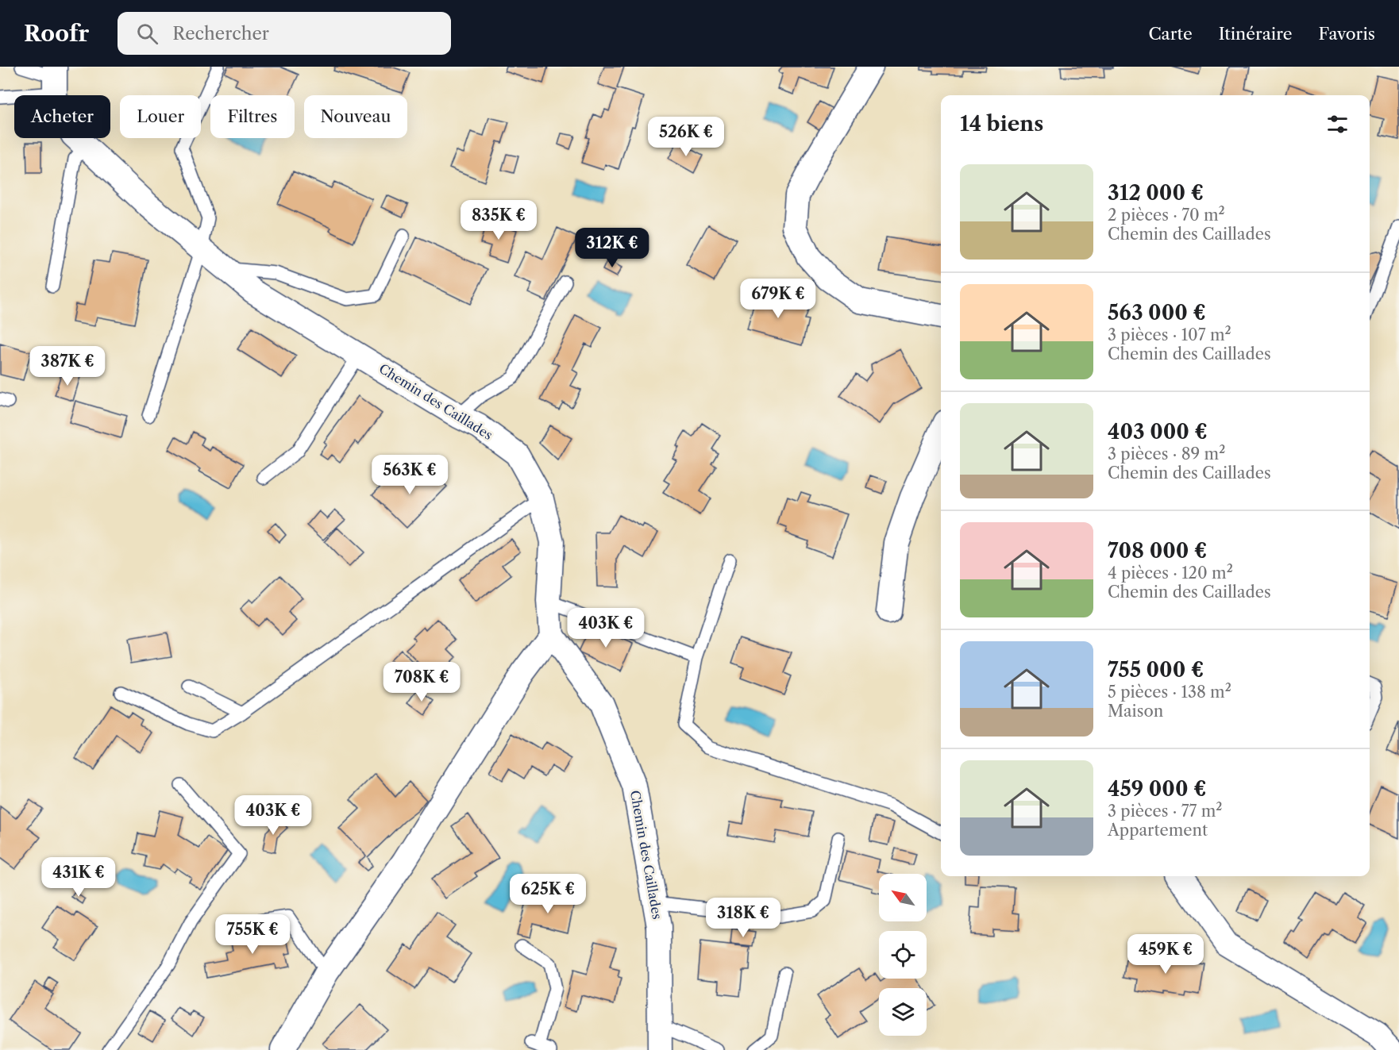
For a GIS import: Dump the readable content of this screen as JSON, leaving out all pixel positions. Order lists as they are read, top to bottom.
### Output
{
  "streets": {
    "street": ["Chemin des Caillades"]
  },
  "north": "top left",
  "page": {
    "header": "Roofr",
    "search": "Rechercher",
    "nav": ["Carte", "Itinéraire", "Favoris"],
    "chip": [
      "Acheter",
      "Louer",
      "Filtres",
      "Nouveau"
    ],
    "heading": "14 biens",
    "price": [
      "526K €",
      "835K €",
      "312K €",
      "679K €",
      "387K €",
      "563K €",
      "403K €",
      "708K €",
      "403K €",
      "431K €",
      "625K €",
      "318K €",
      "755K €",
      "459K €"
    ],
    "list": [
      {
        "name": "312 000 €",
        "note": "2 pièces · 70 m² · Chemin des Caillades"
      },
      {
        "name": "563 000 €",
        "note": "3 pièces · 107 m² · Chemin des Caillades"
      },
      {
        "name": "403 000 €",
        "note": "3 pièces · 89 m² · Chemin des Caillades"
      },
      {
        "name": "708 000 €",
        "note": "4 pièces · 120 m² · Chemin des Caillades"
      },
      {
        "name": "755 000 €",
        "note": "5 pièces · 138 m² · Maison"
      },
      {
        "name": "459 000 €",
        "note": "3 pièces · 77 m² · Appartement"
      }
    ]
  }
}
